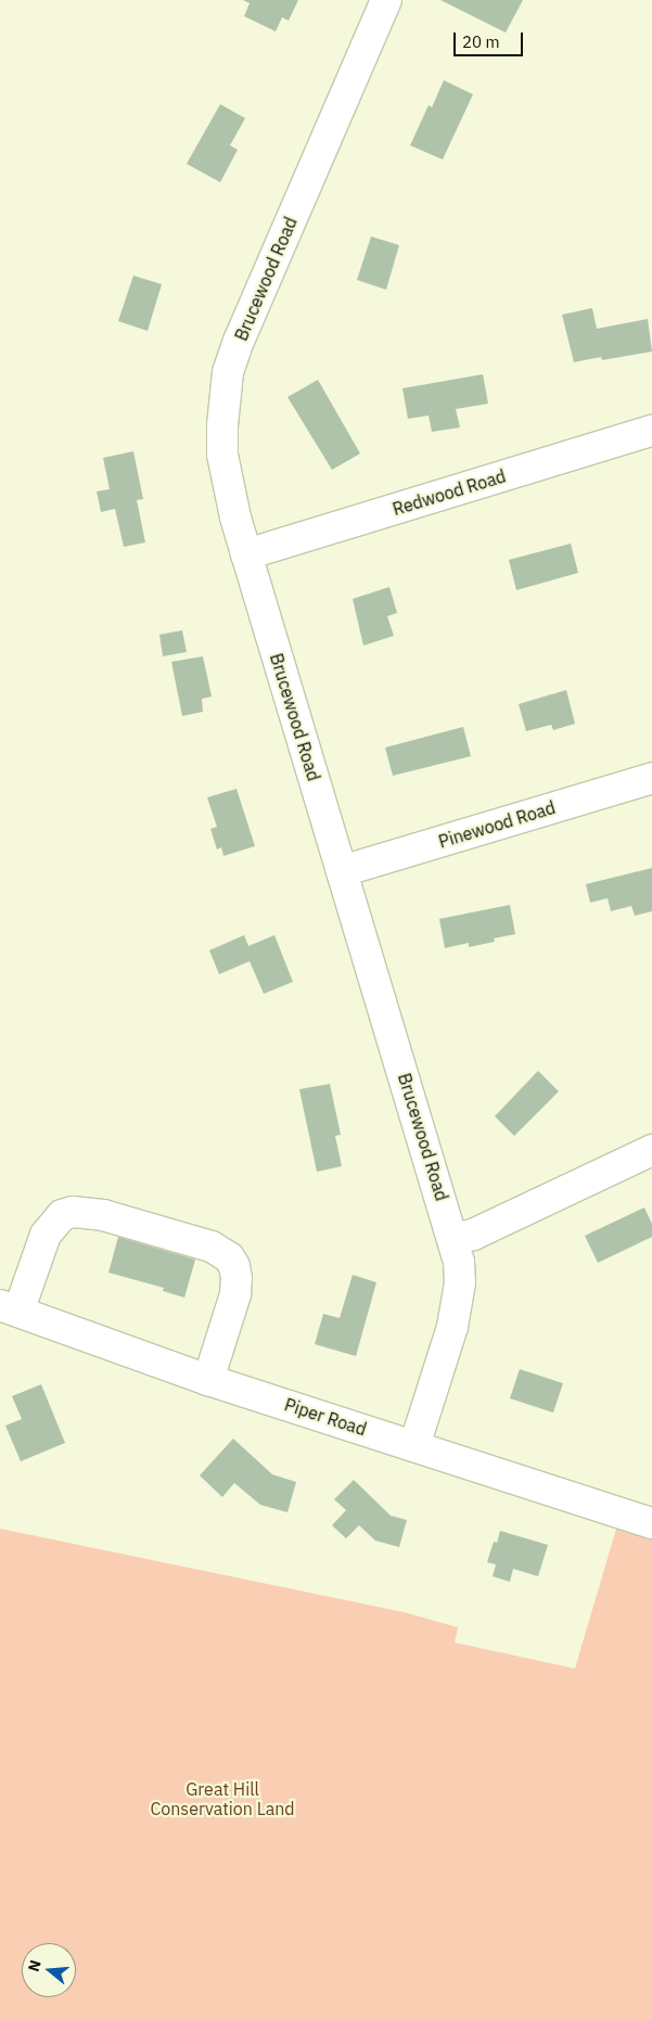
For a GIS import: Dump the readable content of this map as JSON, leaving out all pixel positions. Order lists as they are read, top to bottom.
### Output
{
  "streets": {
    "street": [
      "Brucewood Road",
      "Redwood Road",
      "Pinewood Road",
      "Piper Road"
    ]
  },
  "crossings": [
    ["Brucewood Road", "Redwood Road"],
    ["Brucewood Road", "Pinewood Road"],
    ["Brucewood Road", "Piper Road"]
  ],
  "parks": ["Great Hill Conservation Land"],
  "scale_bar": "20 m",
  "north": "left"
}
